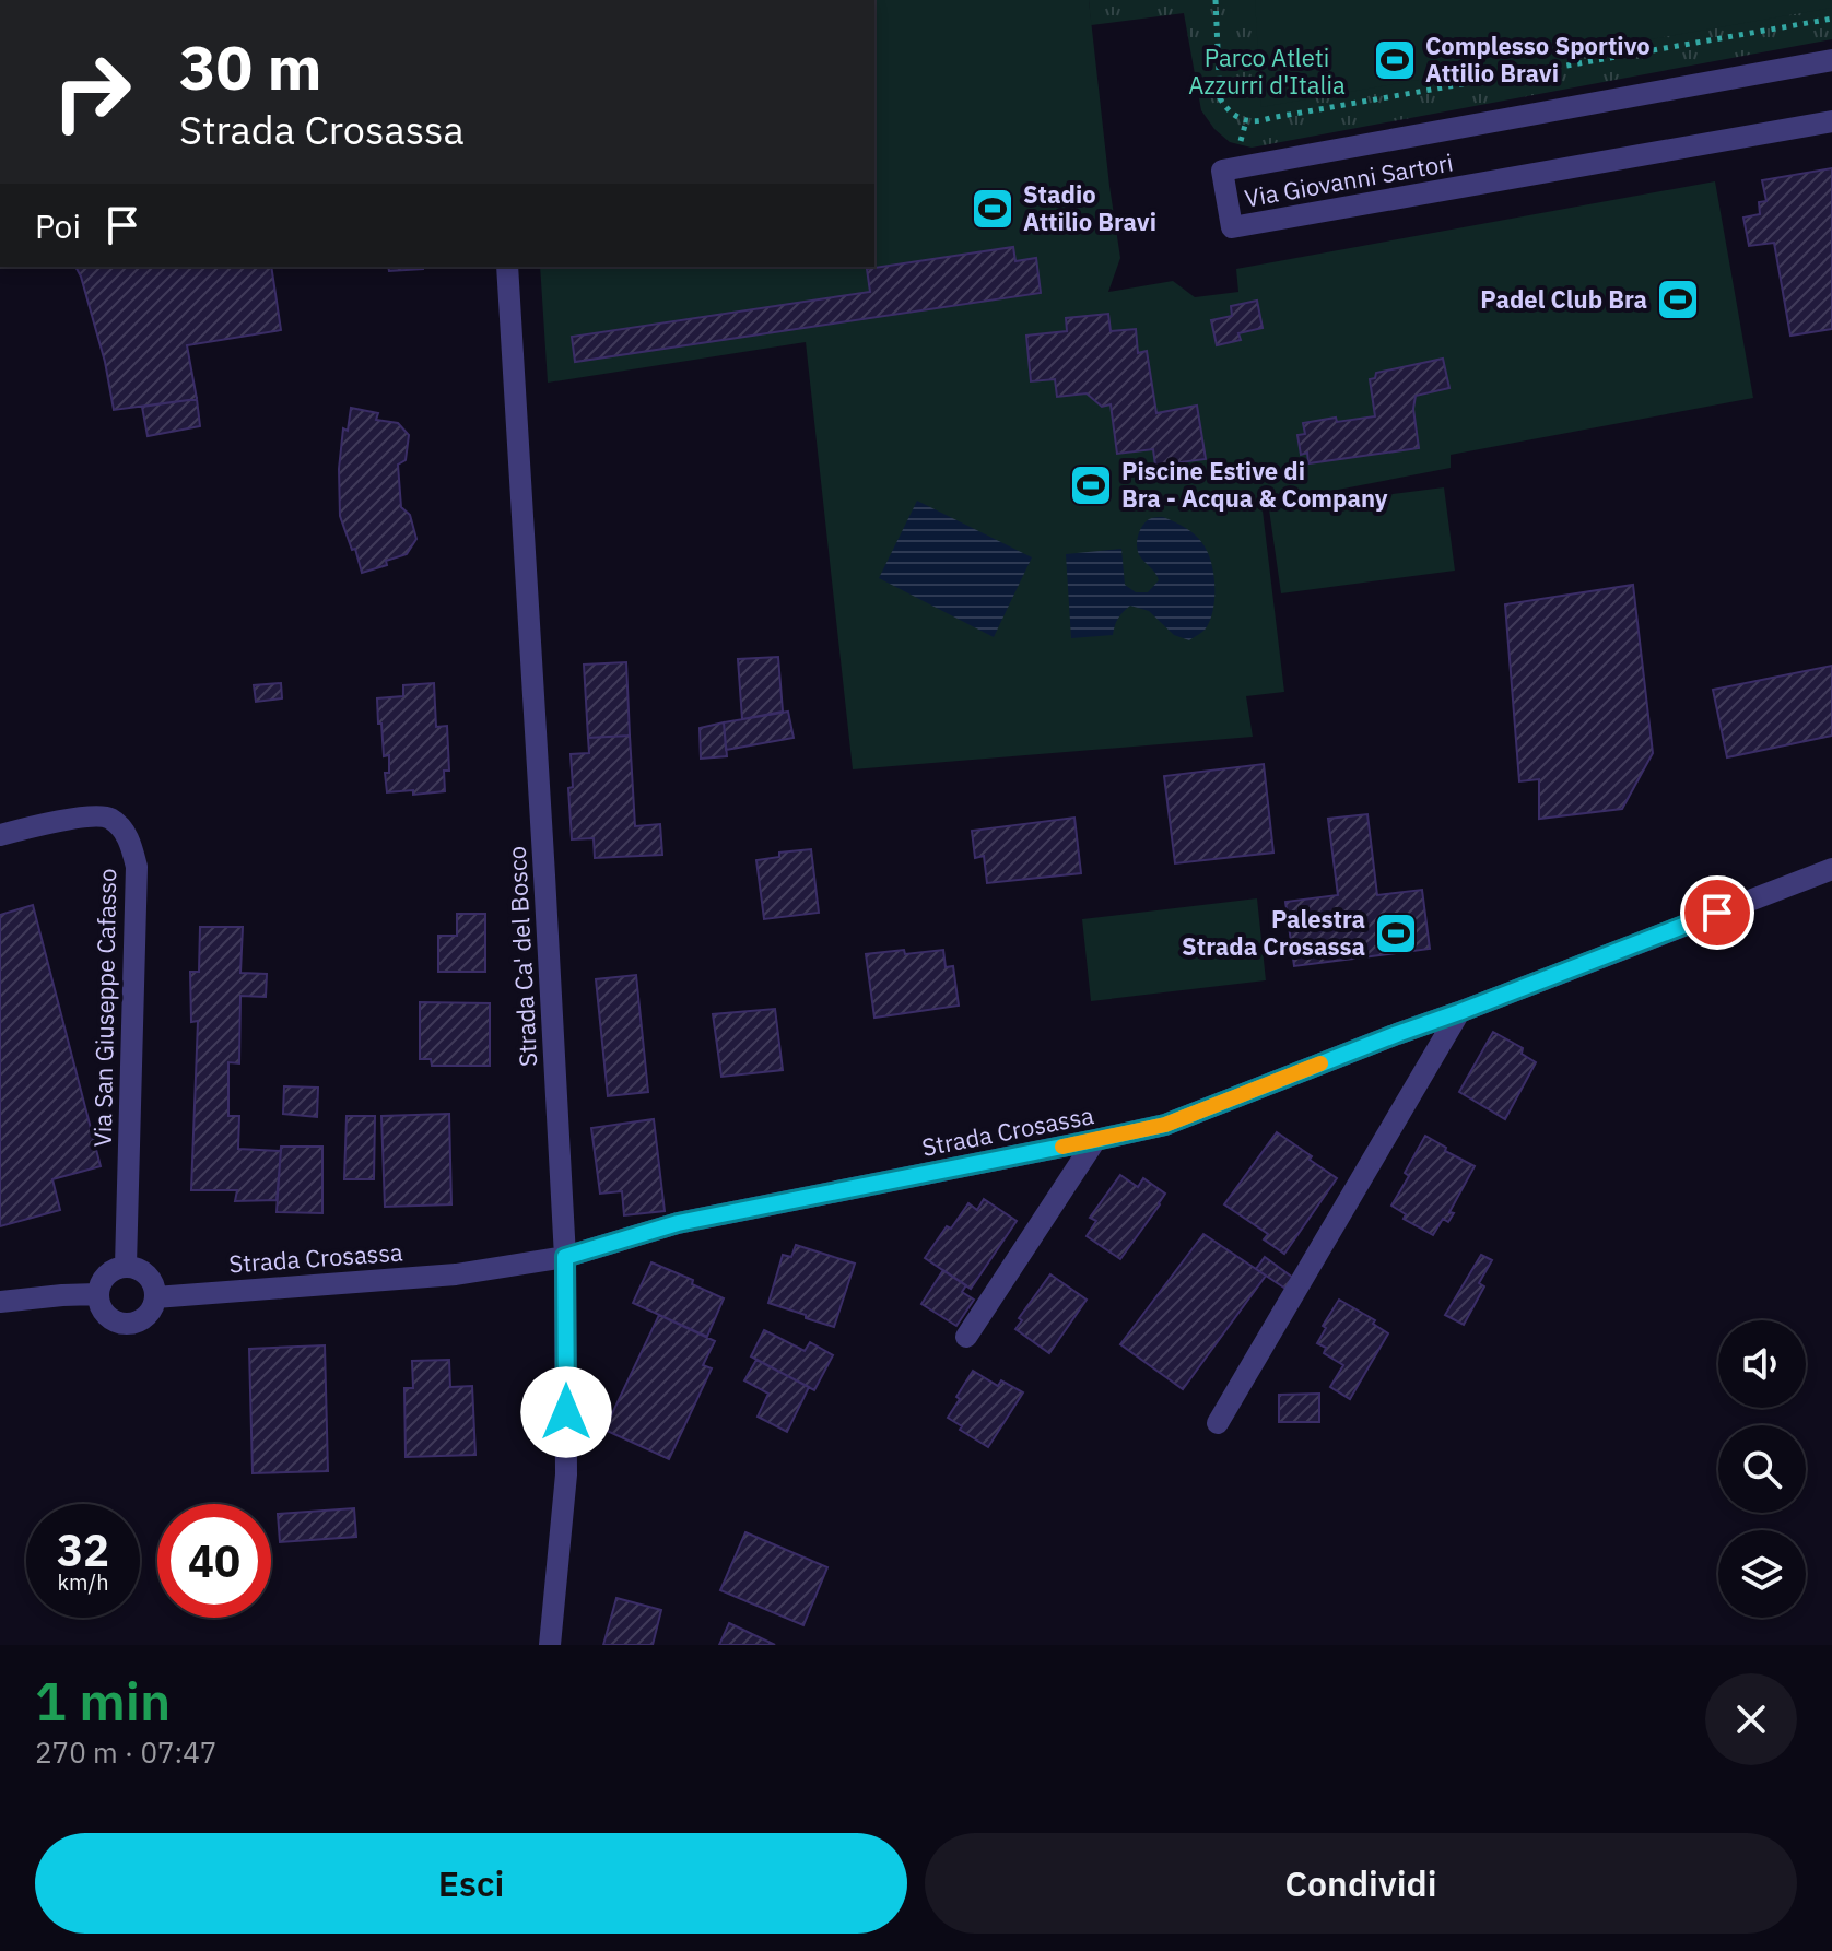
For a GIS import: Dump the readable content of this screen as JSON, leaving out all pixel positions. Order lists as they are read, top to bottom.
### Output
{
  "streets": {
    "street": [
      "Via Giovanni Sartori",
      "Strada Ca' del Bosco",
      "Via San Giuseppe Cafasso",
      "Strada Crosassa"
    ]
  },
  "crossings": [
    ["Strada Ca' del Bosco", "Strada Crosassa"],
    ["Via San Giuseppe Cafasso", "Strada Crosassa"]
  ],
  "parks": ["Parco Atleti Azzurri d'Italia"],
  "places": {
    "sports": [
      "Complesso Sportivo Attilio Bravi",
      "Stadio Attilio Bravi",
      "Padel Club Bra",
      "Piscine Estive di Bra - Acqua & Company",
      "Palestra Strada Crosassa"
    ]
  },
  "page": {
    "turn": ["30 m", "Strada Crosassa"],
    "then": "Poi",
    "speed": "32 km/h",
    "limit": "40",
    "heading": ["1 min", "270 m · 07:47"],
    "buttons": ["Esci", "Condividi"]
  }
}
